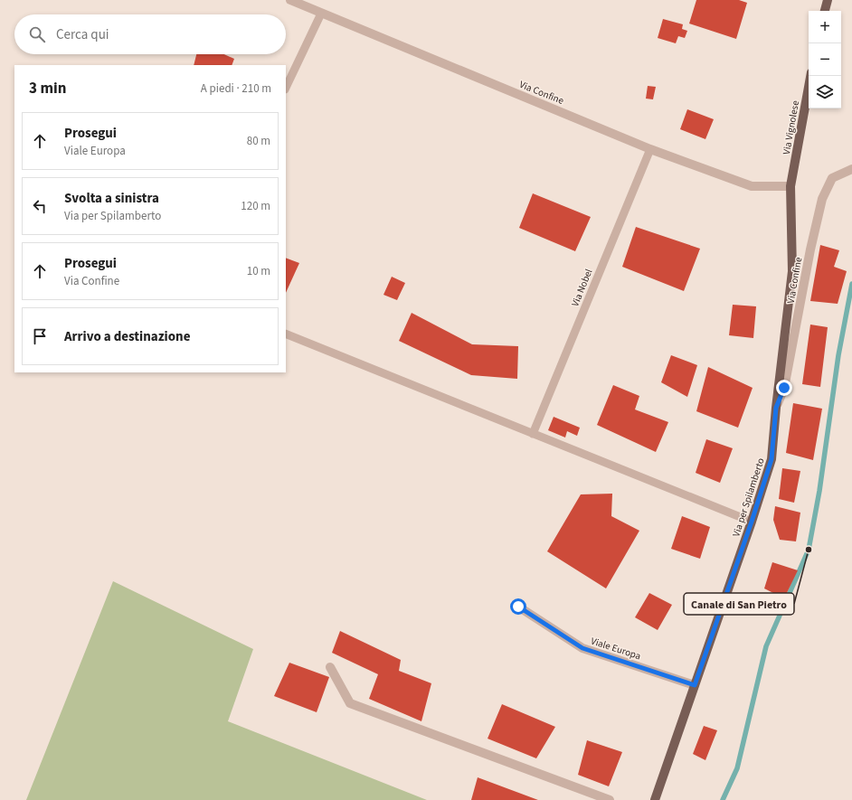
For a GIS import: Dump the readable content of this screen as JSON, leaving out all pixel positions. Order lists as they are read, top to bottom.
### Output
{
  "streets": {
    "main road": ["Via Vignolese", "Via per Spilamberto"],
    "street": ["Via Confine", "Viale Europa"],
    "lane": ["Via Nobel"]
  },
  "crossings": [
    ["Via Confine", "Via Vignolese"],
    ["Via Confine", "Via Nobel"],
    ["Via Confine", "Via per Spilamberto"],
    ["Via Vignolese", "Via per Spilamberto"],
    ["Via per Spilamberto", "Viale Europa"]
  ],
  "places": ["Canale di San Pietro"],
  "page": {
    "map_buttons": ["+", "−"],
    "search": "Cerca qui",
    "heading": ["3 min", "A piedi · 210 m"],
    "list": [
      ["Prosegui", "Viale Europa", "80 m"],
      ["Svolta a sinistra", "Via per Spilamberto", "120 m"],
      ["Prosegui", "Via Confine", "10 m"],
      "Arrivo a destinazione"
    ]
  }
}
